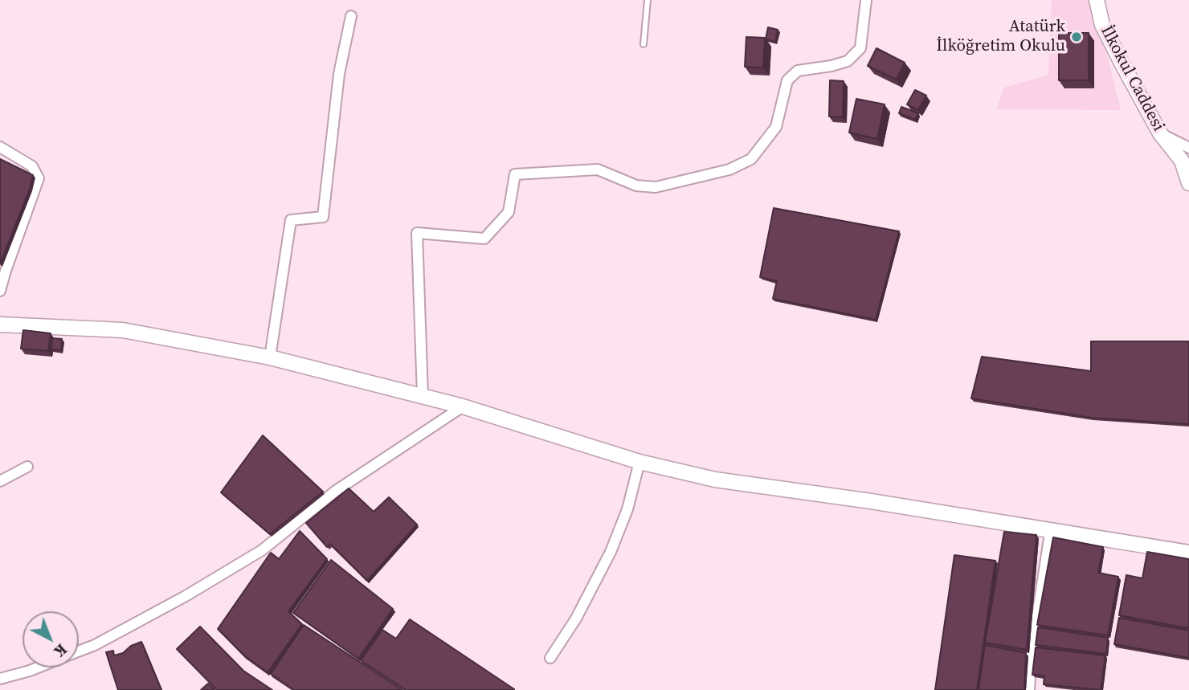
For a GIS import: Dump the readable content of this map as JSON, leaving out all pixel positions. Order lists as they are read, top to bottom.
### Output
{
  "streets": {
    "street": ["İlkokul Caddesi"]
  },
  "places": ["Atatürk İlköğretim Okulu"],
  "north": "bottom right"
}
